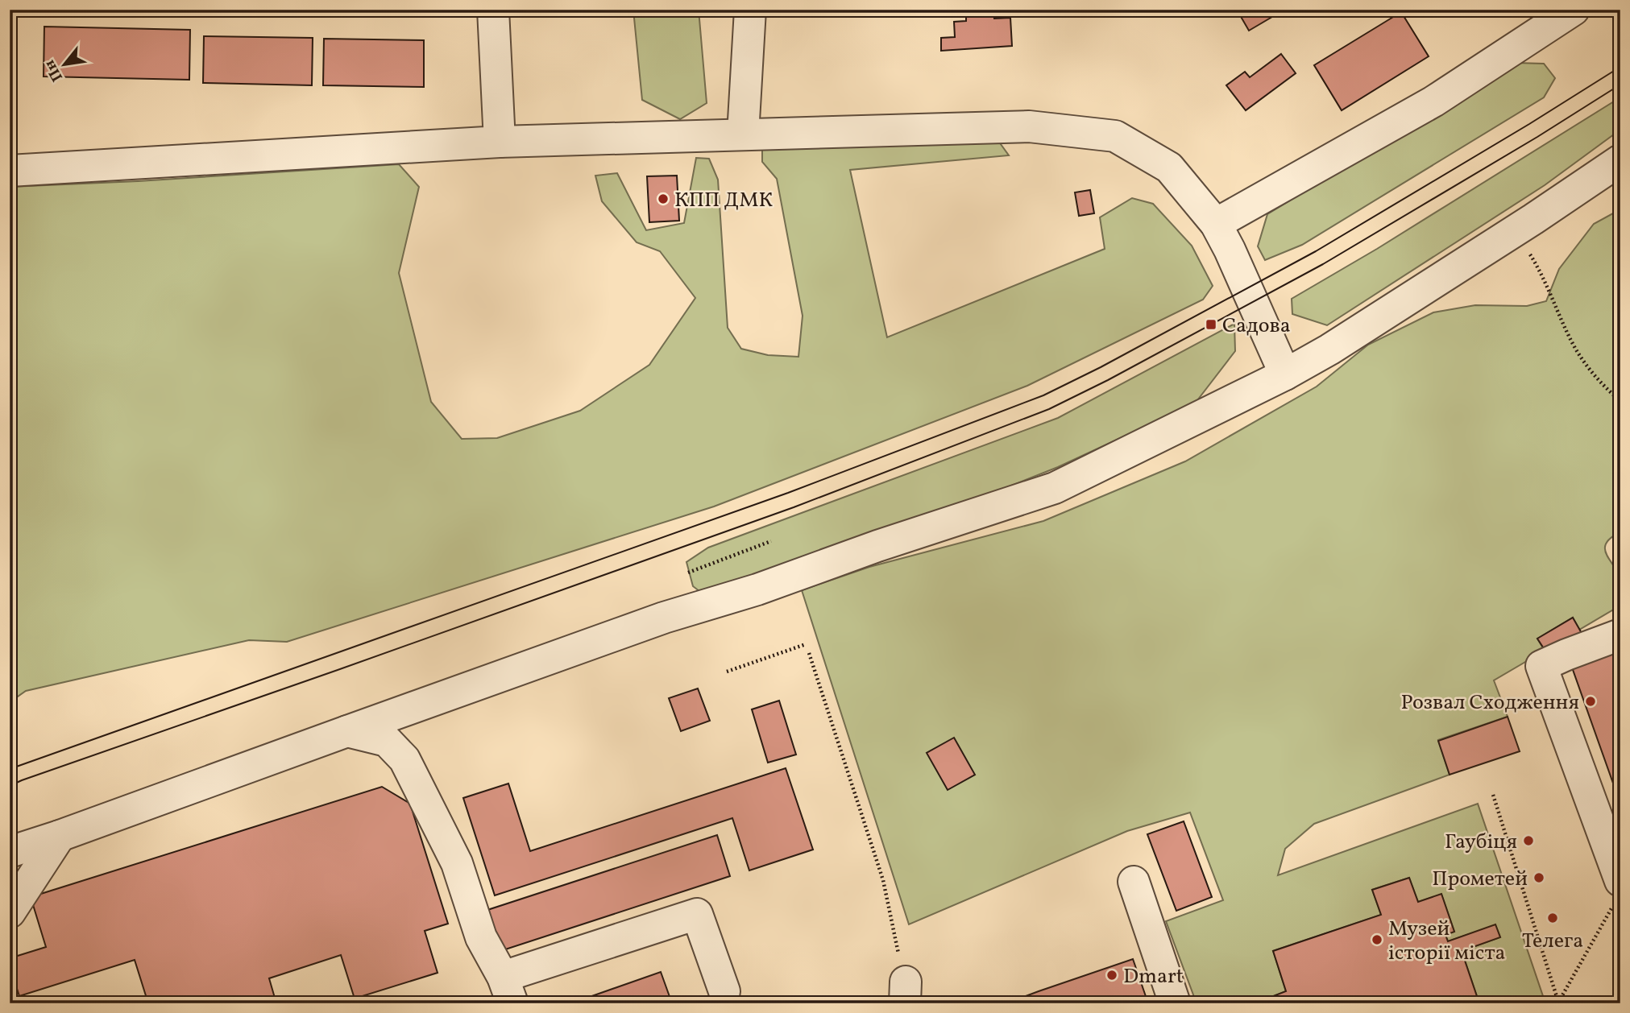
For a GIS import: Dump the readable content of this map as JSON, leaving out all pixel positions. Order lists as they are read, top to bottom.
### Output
{
  "places": {
    "other": [
      "КПП ДМК",
      "Розвал Сходження",
      "Гаубіця",
      "Прометей",
      "Телега",
      "Музей історії міста",
      "Dmart"
    ],
    "transit": ["Садова"]
  },
  "north": "bottom left"
}
